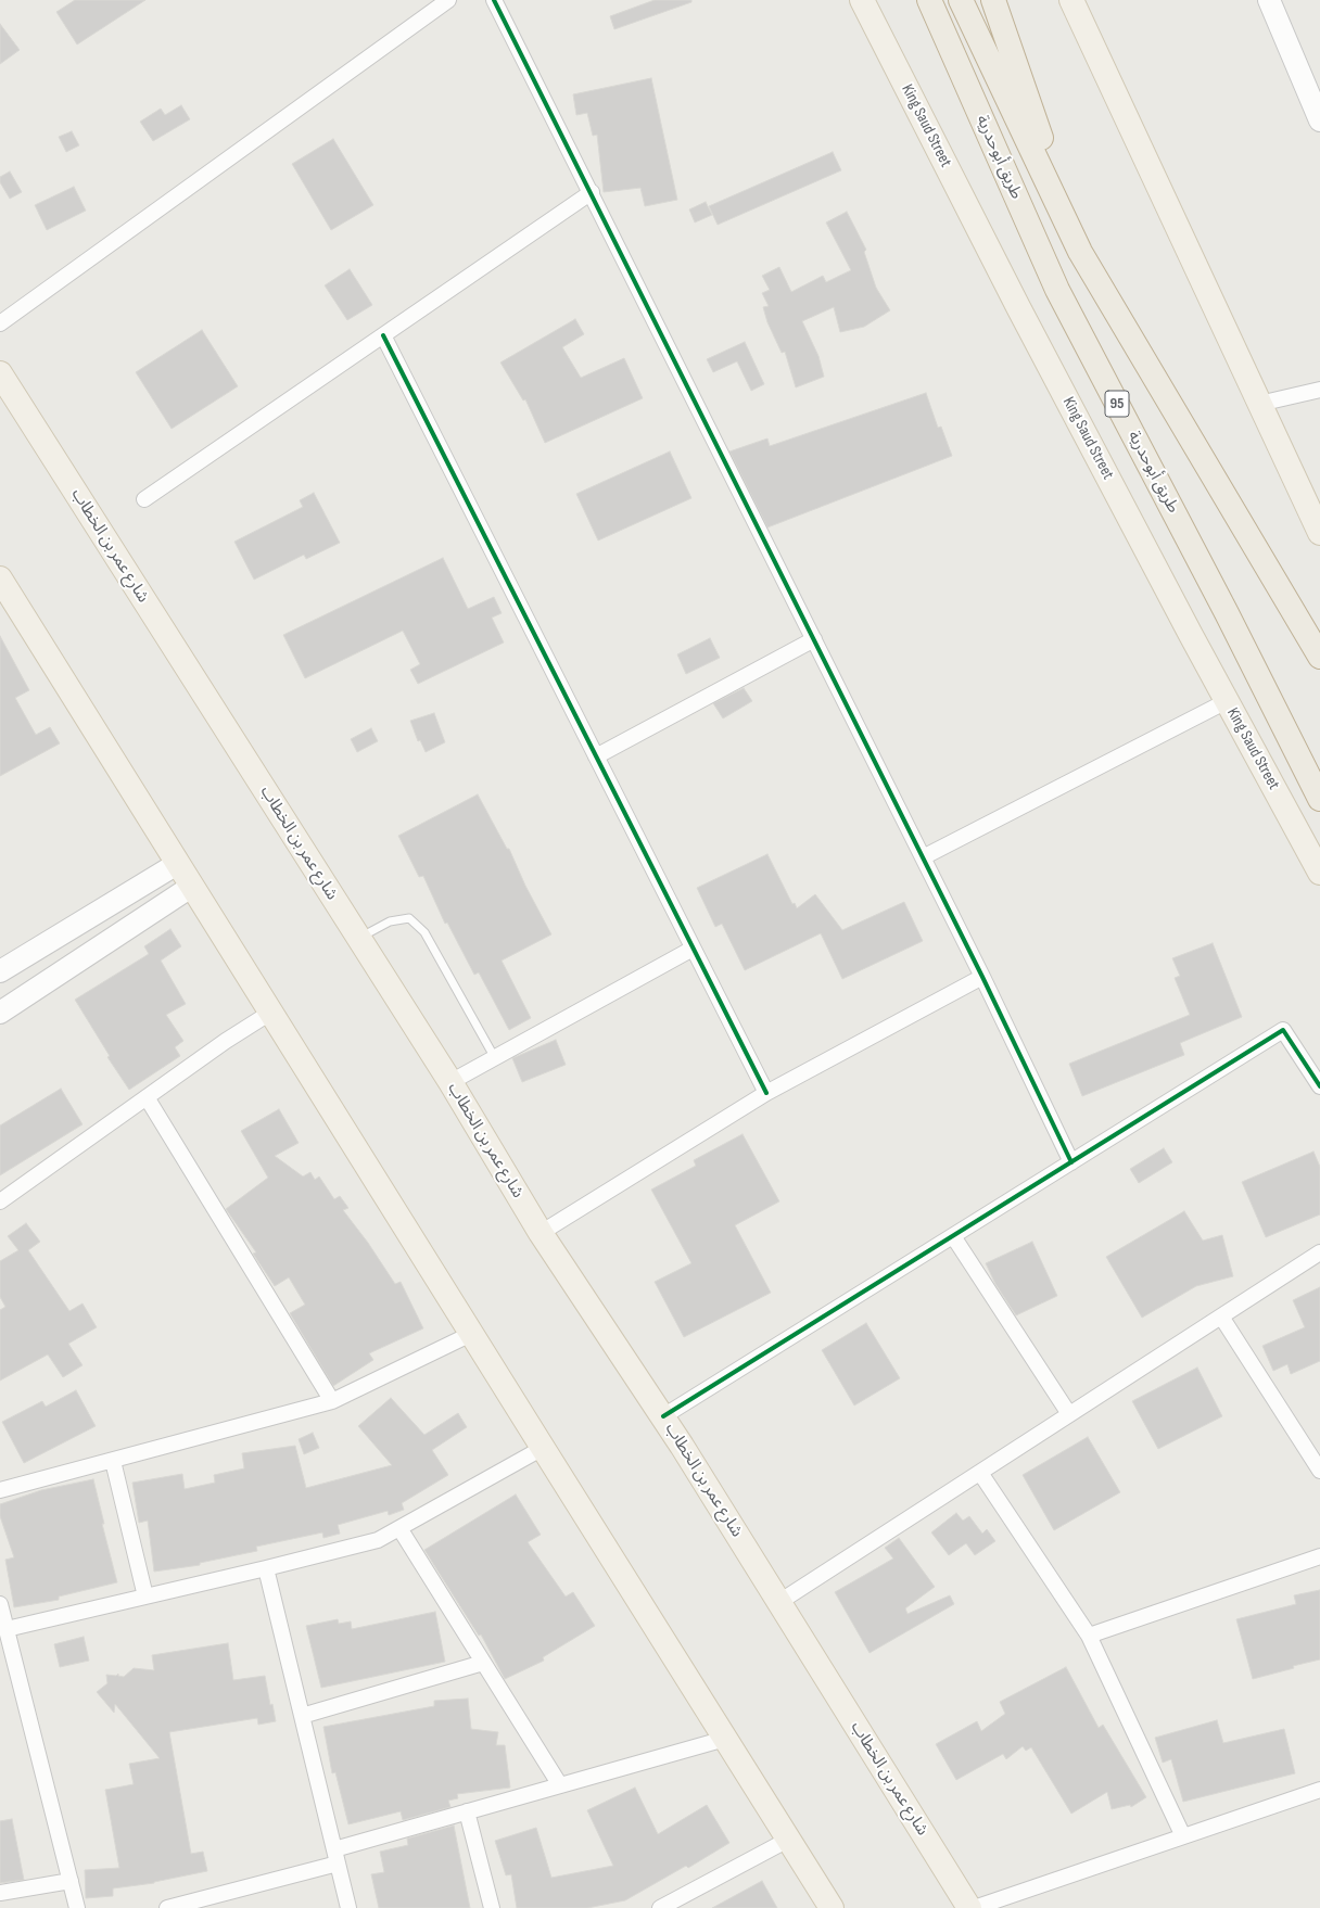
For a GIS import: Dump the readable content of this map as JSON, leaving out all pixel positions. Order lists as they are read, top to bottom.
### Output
{
  "streets": {
    "highway": ["طريق أبوحدرية", "95"],
    "main road": ["King Saud Street", "شارع عمر بن الخطاب"]
  }
}
